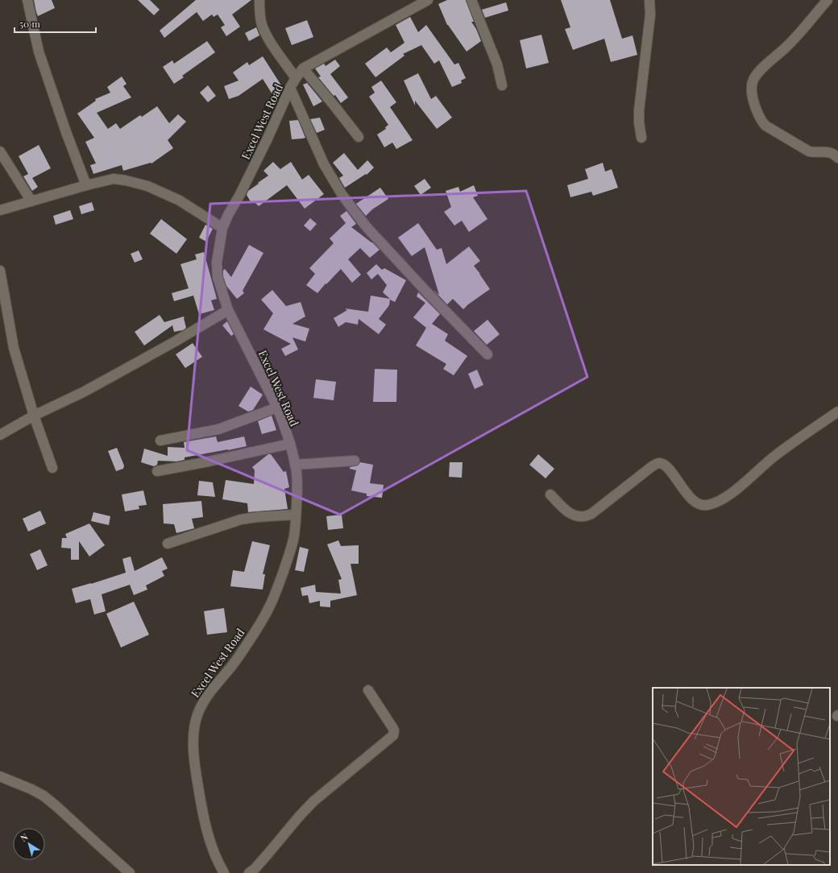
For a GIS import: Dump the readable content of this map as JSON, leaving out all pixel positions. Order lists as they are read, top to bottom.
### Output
{
  "streets": {
    "street": ["Excel West Road"]
  },
  "scale_bar": "50 m",
  "north": "top left"
}
